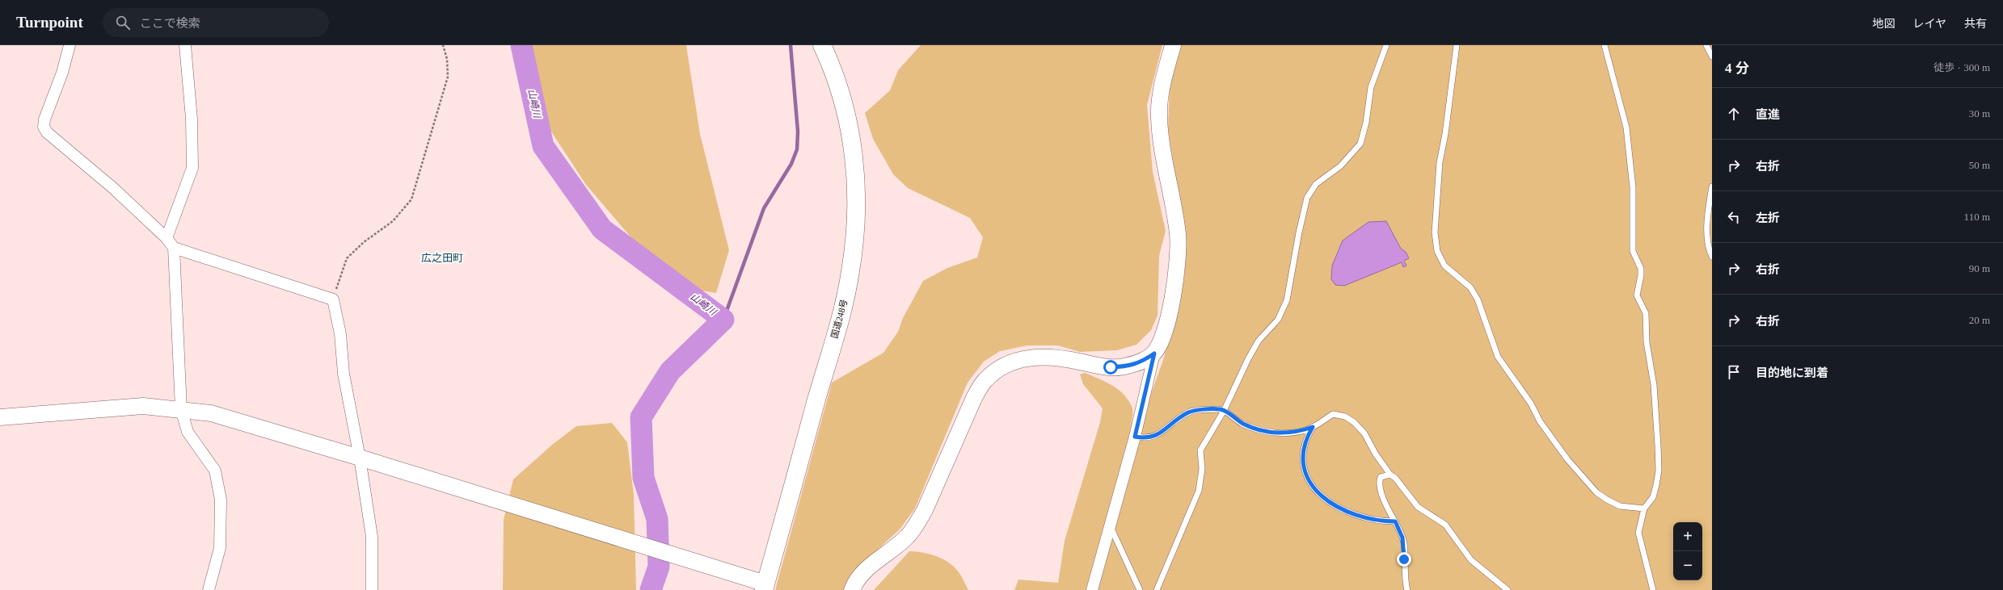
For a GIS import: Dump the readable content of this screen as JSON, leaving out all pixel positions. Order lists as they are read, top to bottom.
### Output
{
  "streets": {
    "highway": ["国道248号"]
  },
  "districts": ["広之田町"],
  "water": ["山崎川"],
  "page": {
    "header": "Turnpoint",
    "search": "ここで検索",
    "nav": ["地図", "レイヤ", "共有"],
    "heading": ["4 分", "徒歩 · 300 m"],
    "list": [
      ["直進", "30 m"],
      ["右折", "50 m"],
      ["左折", "110 m"],
      ["右折", "90 m"],
      ["右折", "20 m"],
      "目的地に到着"
    ],
    "map_buttons": ["+", "−"]
  }
}
